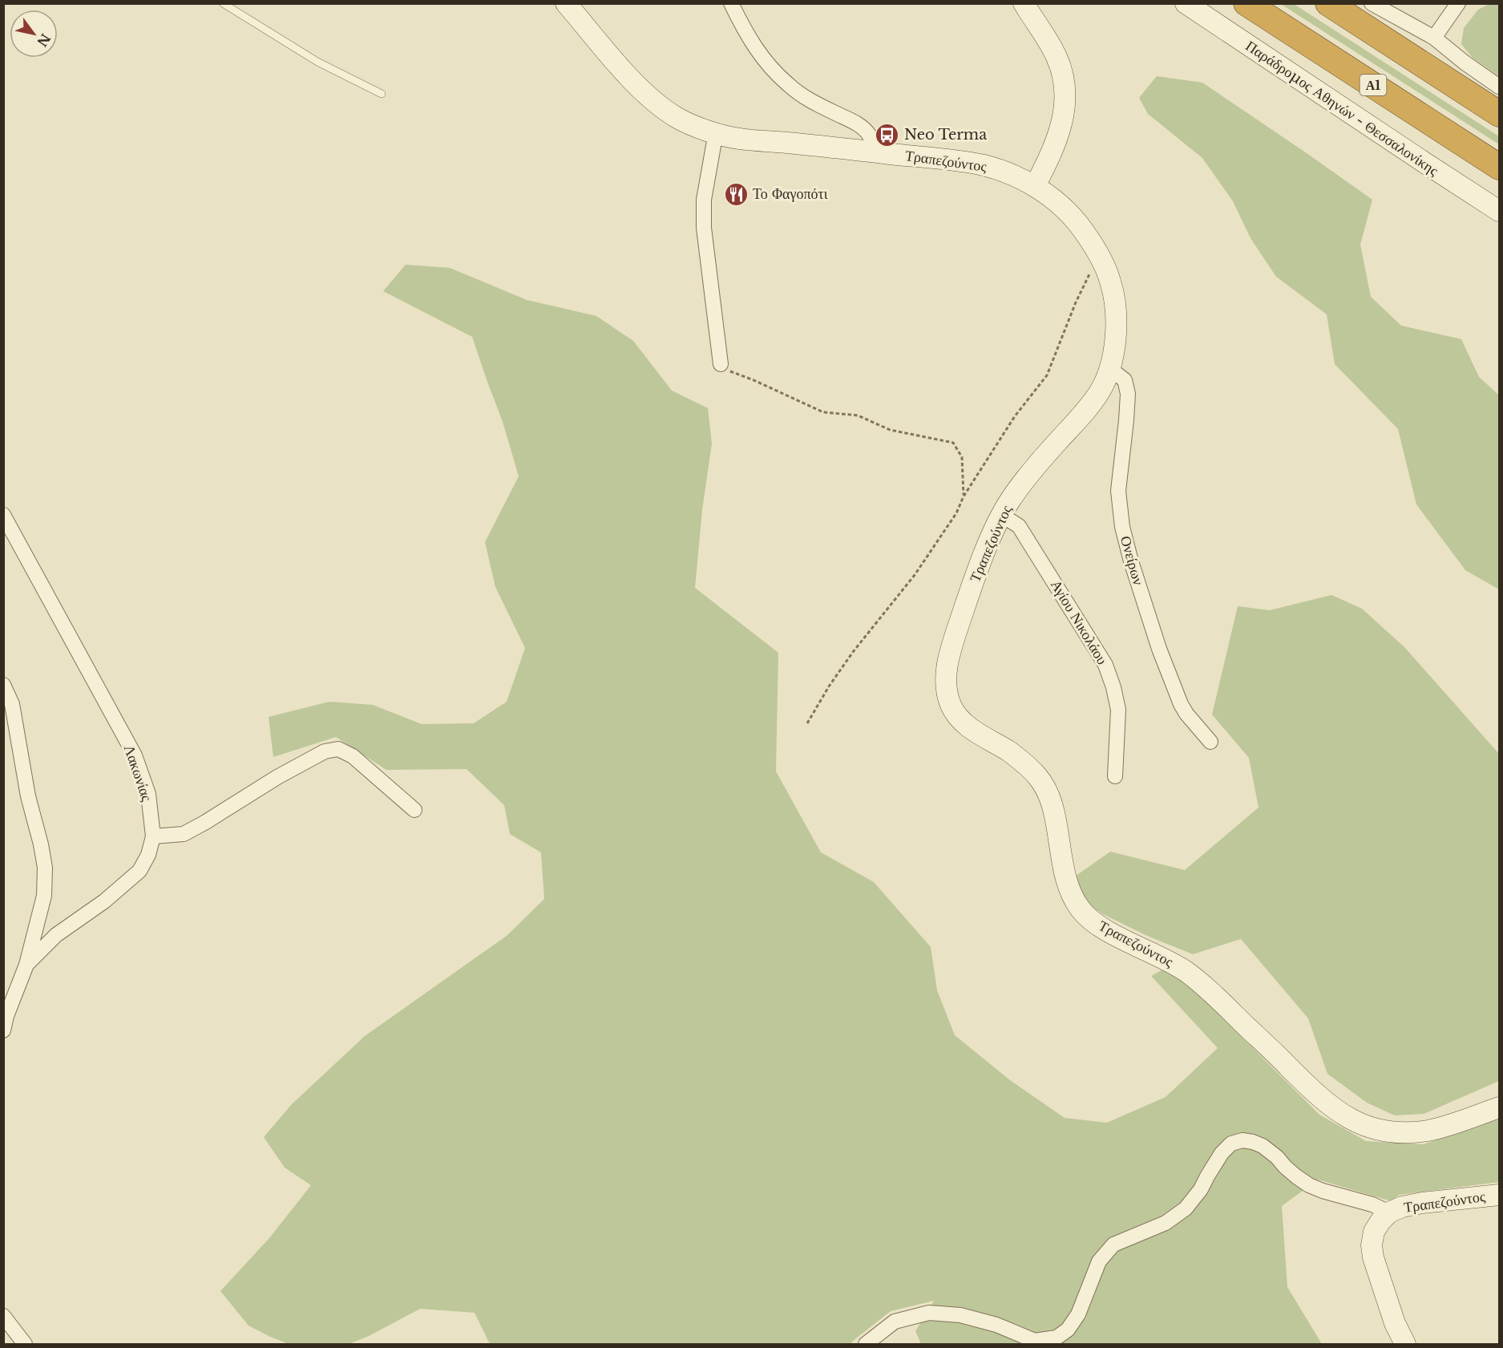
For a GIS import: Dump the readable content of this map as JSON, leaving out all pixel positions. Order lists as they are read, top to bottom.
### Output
{
  "streets": {
    "highway": ["Α1"],
    "main road": ["Παράδρομος Αθηνών - Θεσσαλονίκης", "Τραπεζούντος"],
    "street": ["Ονείρων", "Αγίου Νικολάου", "Λακωνίας"]
  },
  "crossings": [
    ["Τραπεζούντος", "Ονείρων"],
    ["Τραπεζούντος", "Αγίου Νικολάου"]
  ],
  "places": {
    "bus stop": ["Neo Terma"],
    "restaurant": ["Το Φαγοπότι"]
  },
  "north": "bottom right"
}
